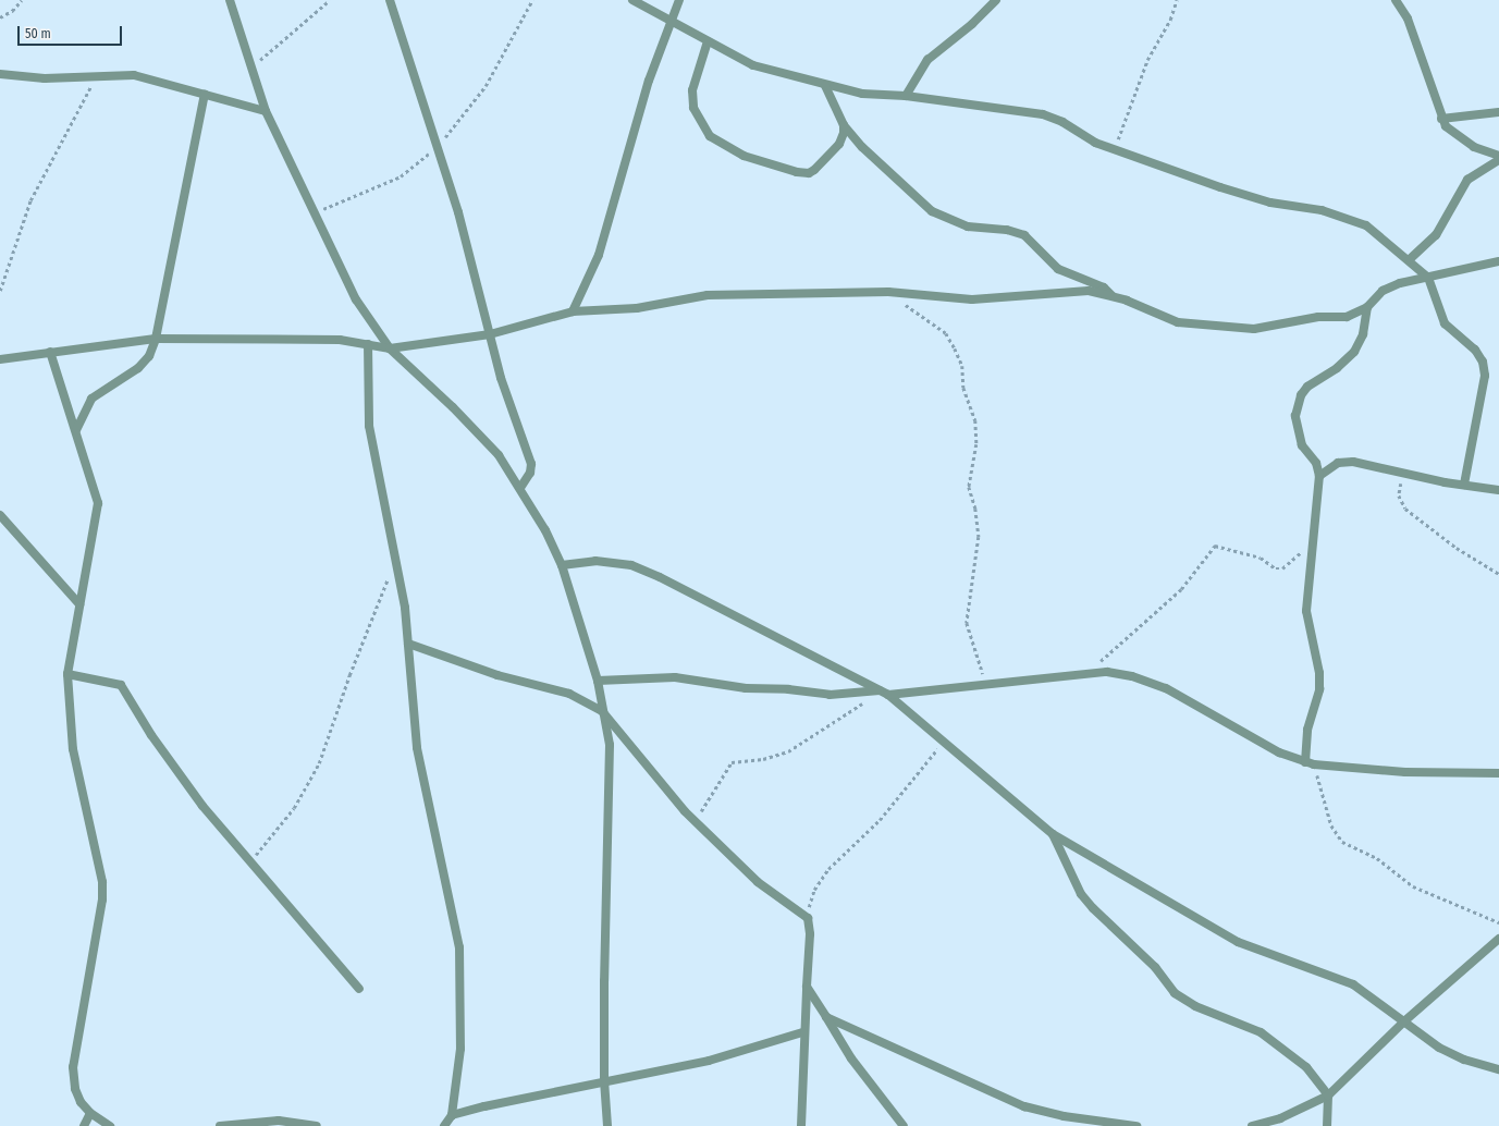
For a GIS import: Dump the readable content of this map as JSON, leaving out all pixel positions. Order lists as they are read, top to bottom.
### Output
{
  "scale_bar": "50 m"
}
